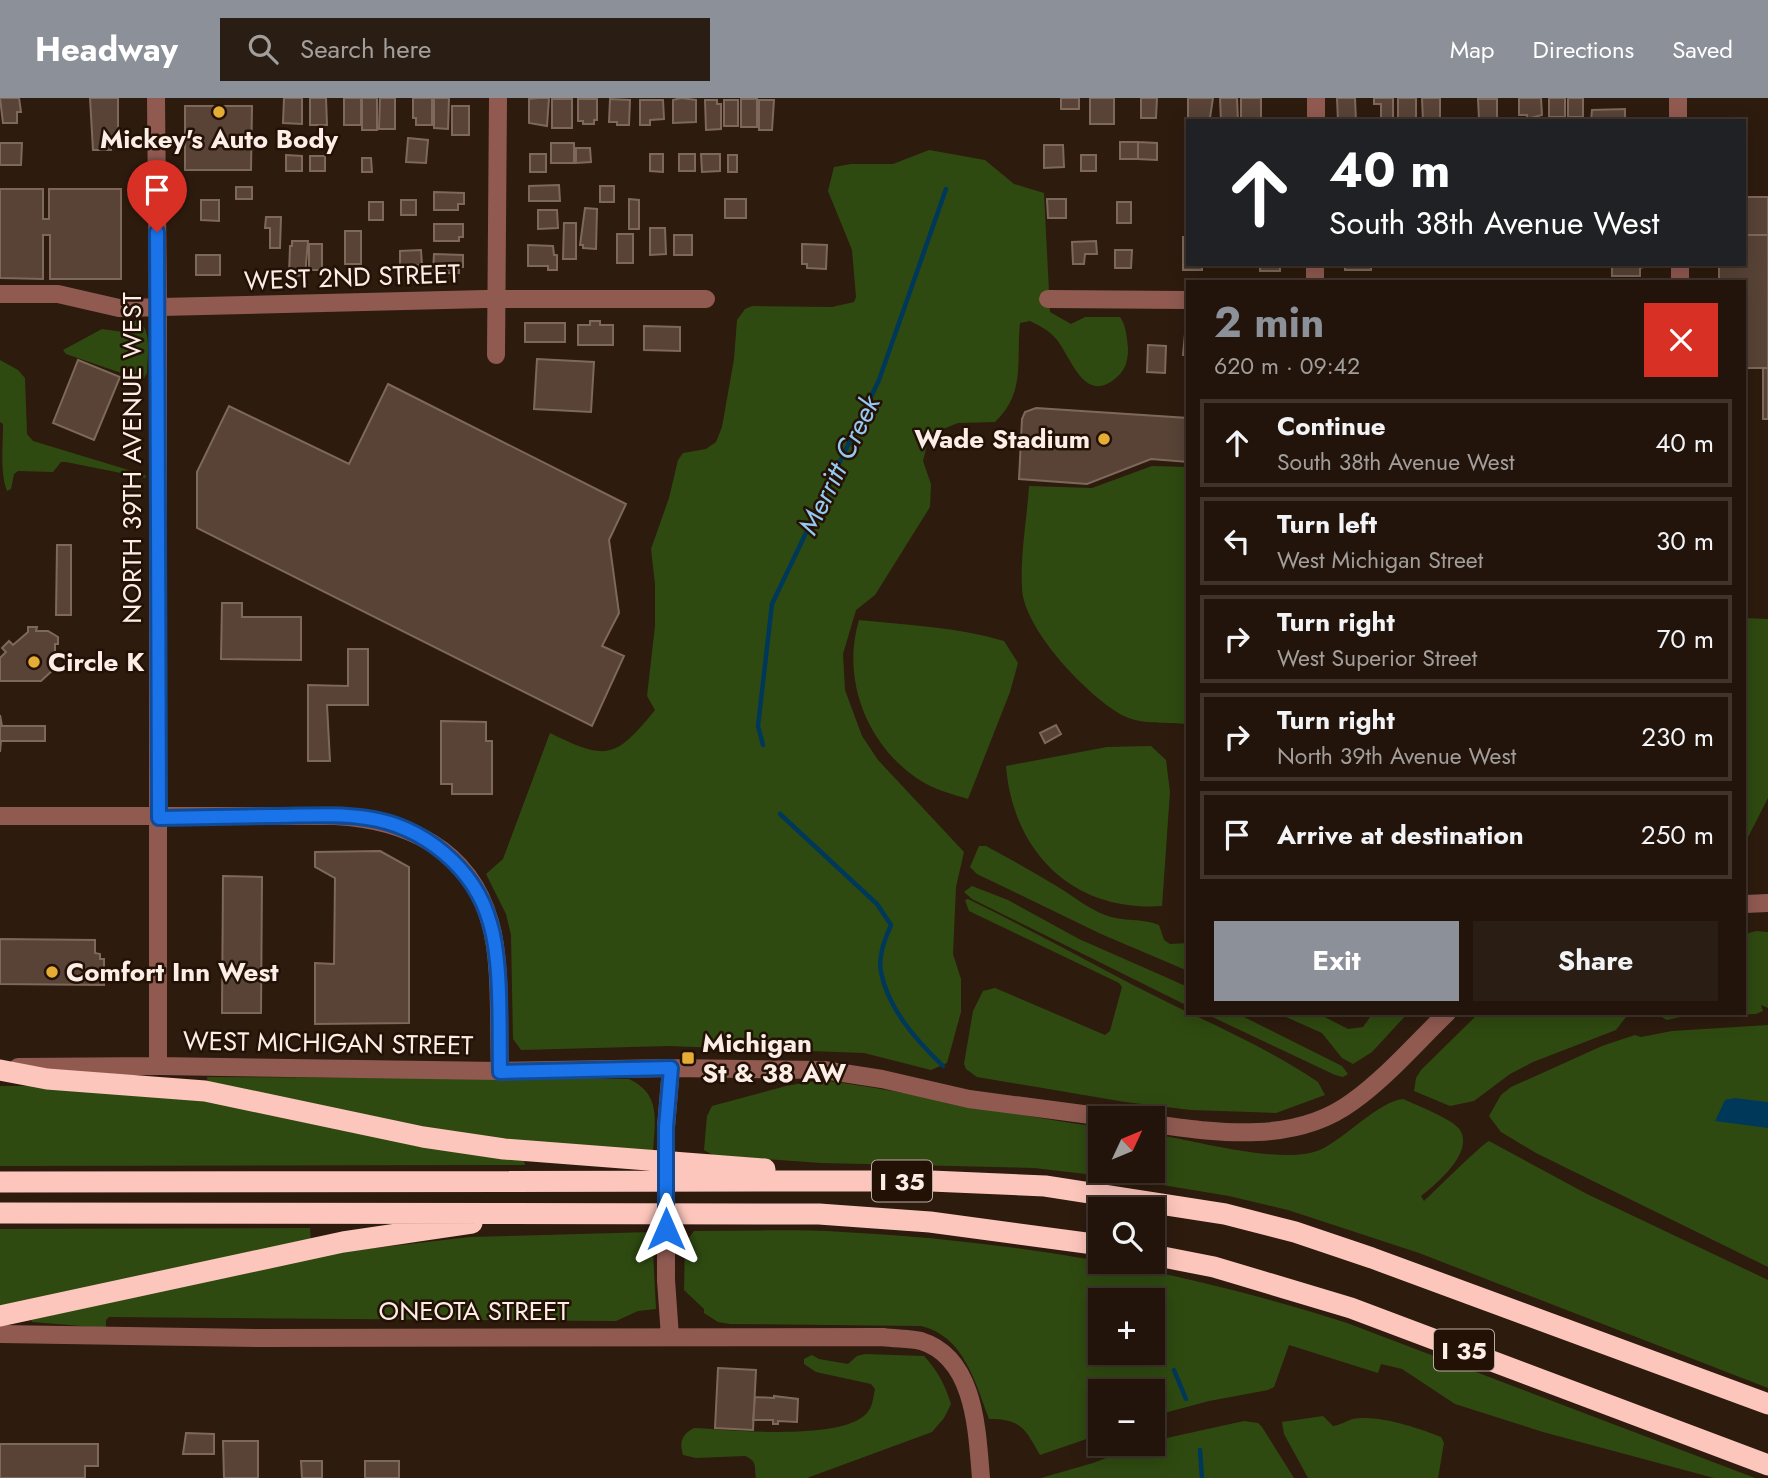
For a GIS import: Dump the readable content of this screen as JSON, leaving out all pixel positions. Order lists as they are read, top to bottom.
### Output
{
  "streets": {
    "highway": ["I 35"],
    "street": [
      "WEST 2ND STREET",
      "NORTH 39TH AVENUE WEST",
      "WEST MICHIGAN STREET",
      "ONEOTA STREET"
    ]
  },
  "crossings": [
    ["WEST 2ND STREET", "NORTH 39TH AVENUE WEST"],
    ["NORTH 39TH AVENUE WEST", "WEST MICHIGAN STREET"]
  ],
  "water": ["Merritt Creek"],
  "places": {
    "other": [
      "Mickey's Auto Body",
      "Wade Stadium",
      "Circle K",
      "Comfort Inn West"
    ],
    "transit": ["Michigan St & 38 AW"]
  },
  "north": "top right",
  "page": {
    "header": "Headway",
    "search": "Search here",
    "nav": ["Map", "Directions", "Saved"],
    "turn": ["40 m", "South 38th Avenue West"],
    "heading": ["2 min", "620 m · 09:42"],
    "list": [
      {
        "name": "Continue",
        "note": "South 38th Avenue West",
        "value": "40 m"
      },
      {
        "name": "Turn left",
        "note": "West Michigan Street",
        "value": "30 m"
      },
      {
        "name": "Turn right",
        "note": "West Superior Street",
        "value": "70 m"
      },
      {
        "name": "Turn right",
        "note": "North 39th Avenue West",
        "value": "230 m"
      },
      {
        "name": "Arrive at destination",
        "value": "250 m"
      }
    ],
    "buttons": ["Exit", "Share"],
    "map_buttons": ["+", "−"]
  }
}
